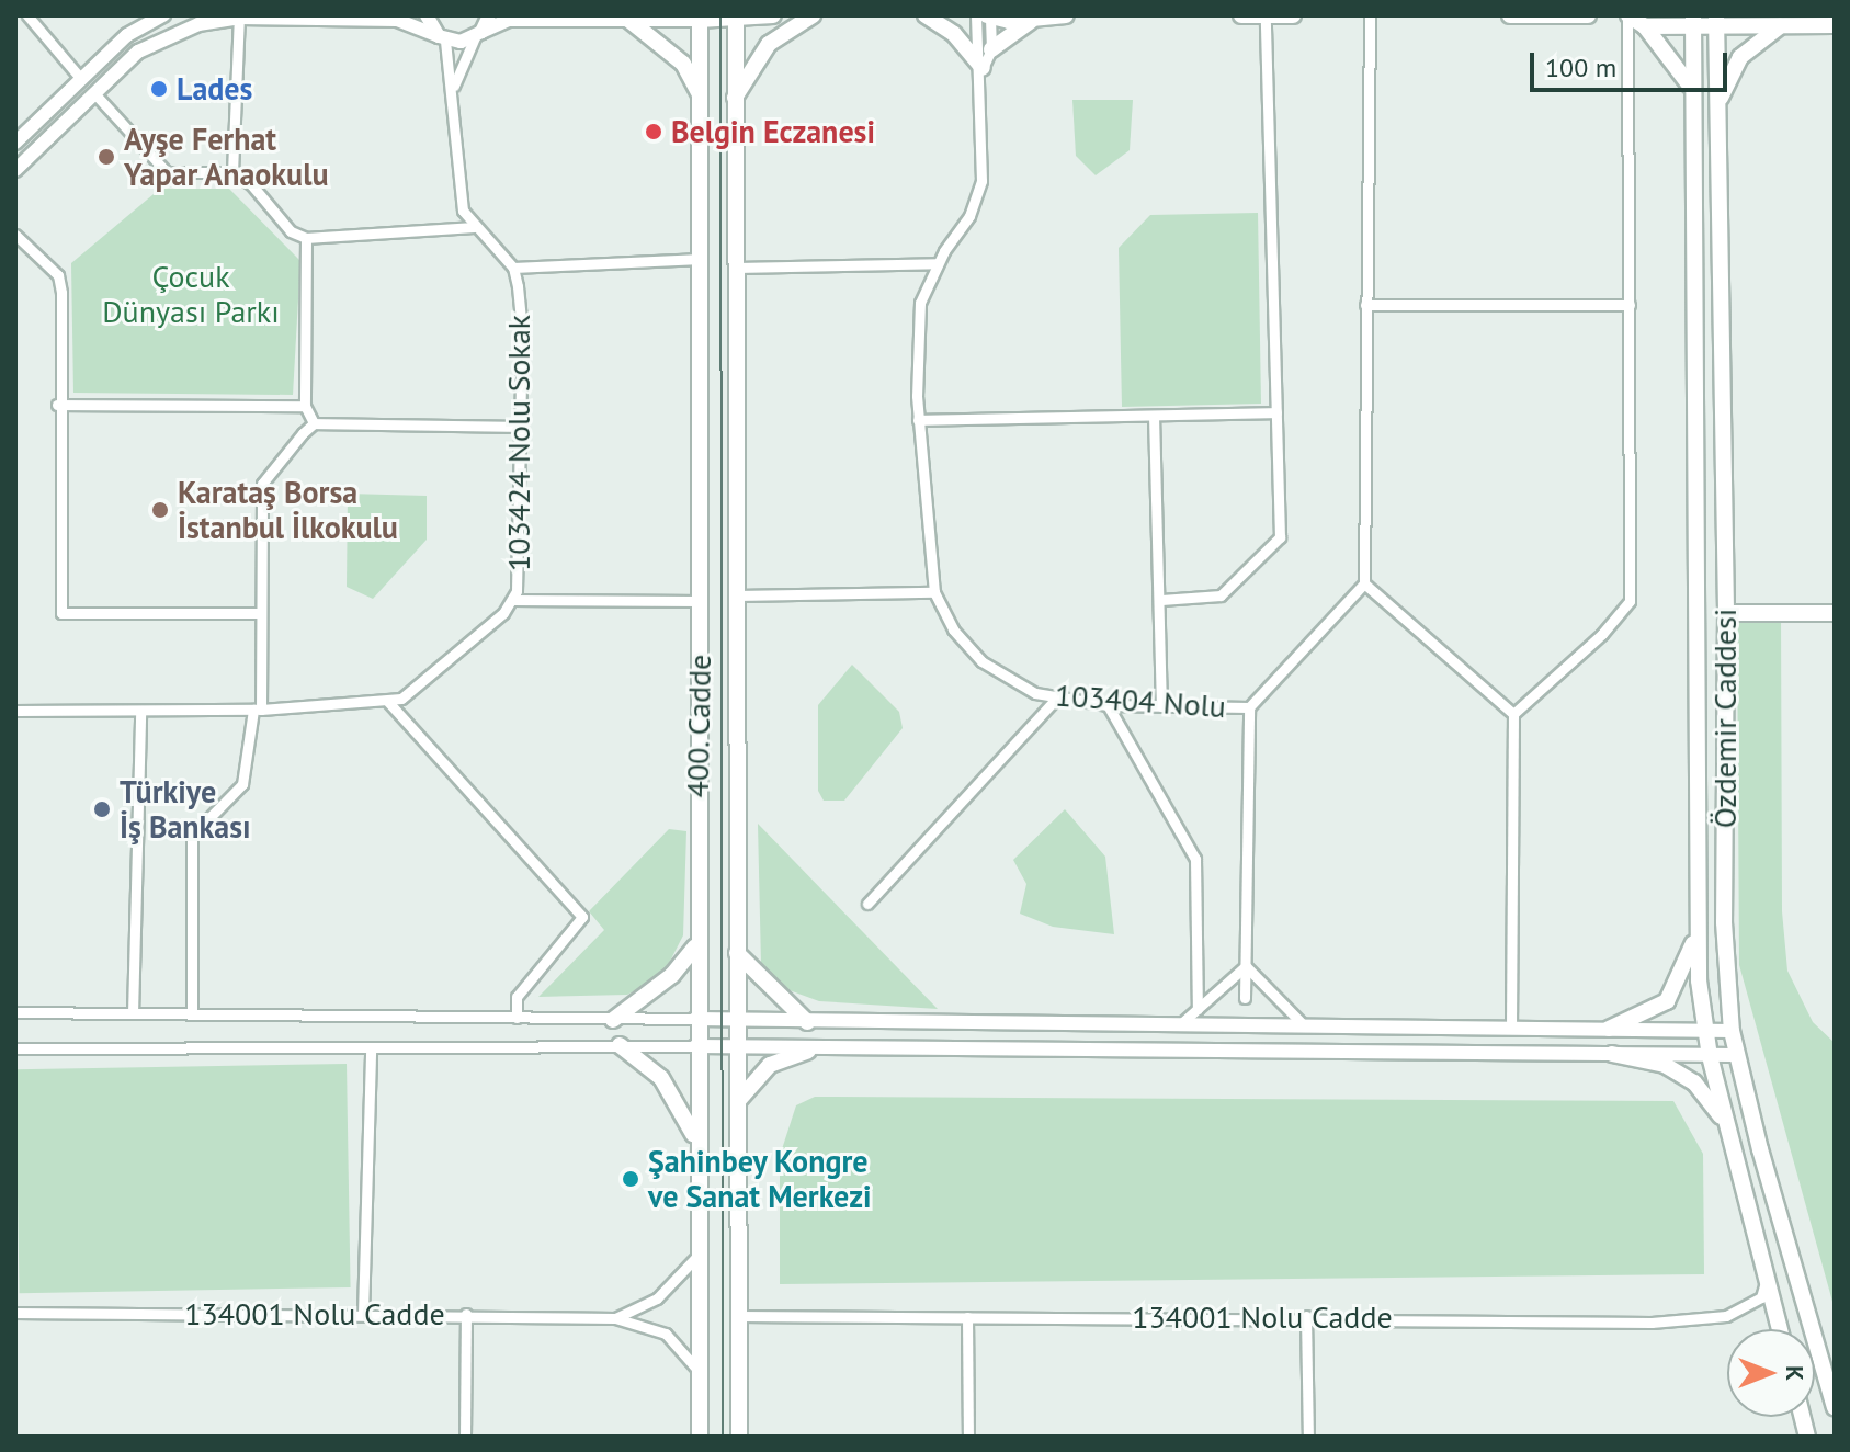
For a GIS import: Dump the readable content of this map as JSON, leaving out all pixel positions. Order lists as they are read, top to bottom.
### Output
{
  "streets": {
    "main road": ["Özdemir Caddesi", "400. Cadde"],
    "street": ["103424 Nolu Sokak", "103404 Nolu", "134001 Nolu Cadde"]
  },
  "crossings": [
    ["103424 Nolu Sokak", "400. Cadde"],
    ["Özdemir Caddesi", "134001 Nolu Cadde"],
    ["400. Cadde", "134001 Nolu Cadde"]
  ],
  "parks": ["Çocuk Dünyası Parkı"],
  "places": [
    "Lades",
    "Belgin Eczanesi",
    "Ayşe Ferhat Yapar Anaokulu",
    "Karataş Borsa İstanbul İlkokulu",
    "Türkiye İş Bankası",
    "Şahinbey Kongre ve Sanat Merkezi"
  ],
  "scale_bar": "100 m",
  "north": "right"
}
